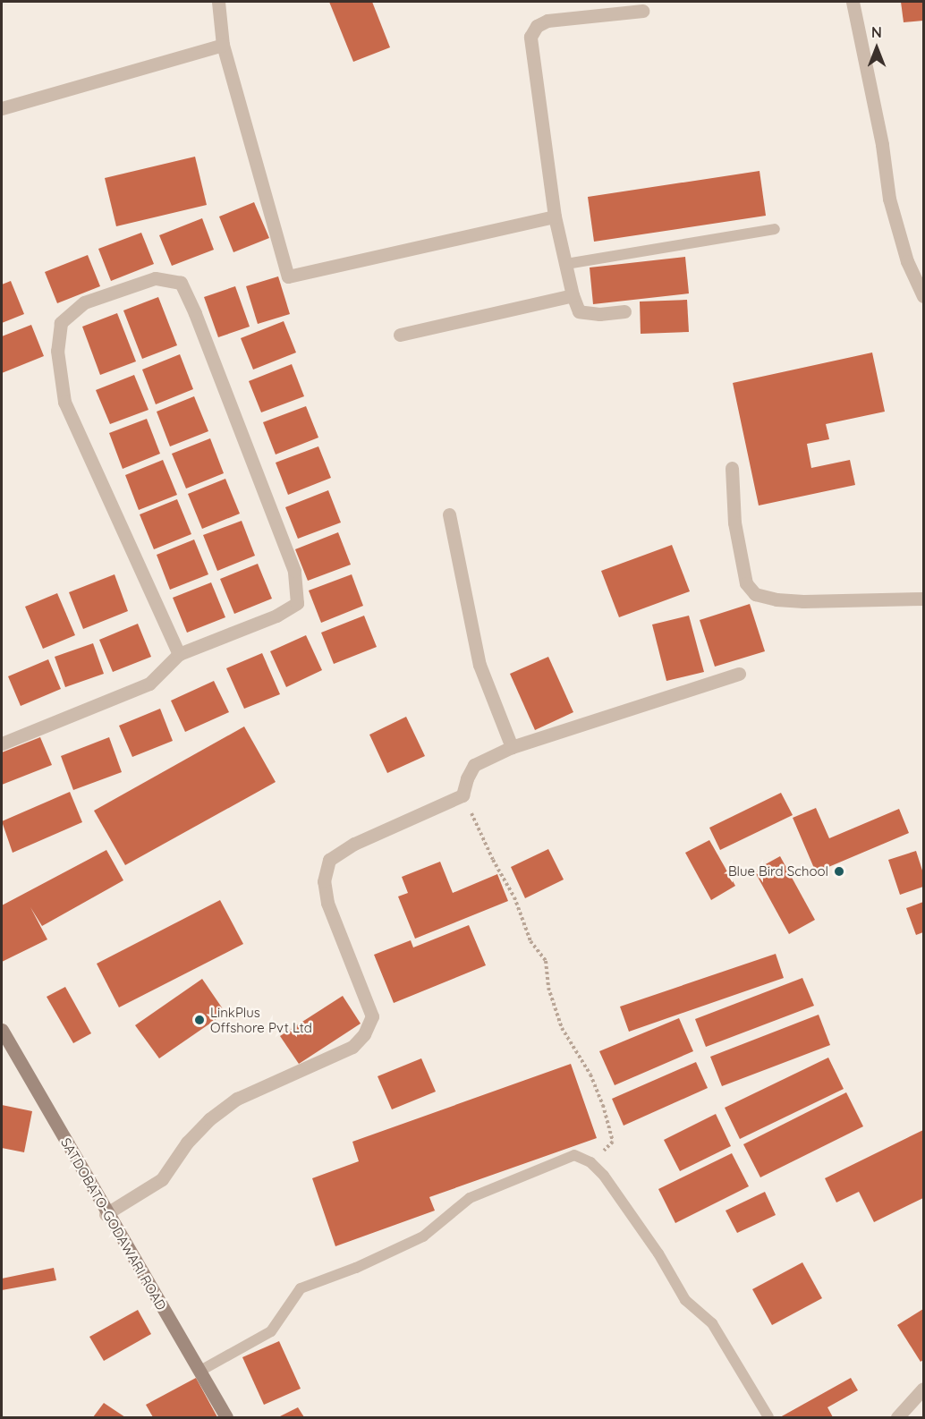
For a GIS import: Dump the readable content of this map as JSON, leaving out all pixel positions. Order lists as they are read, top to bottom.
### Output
{
  "streets": {
    "street": ["SATDOBATO-GODAWARI ROAD"]
  },
  "places": ["Blue Bird School", "LinkPlus Offshore Pvt Ltd"],
  "north": "top"
}
